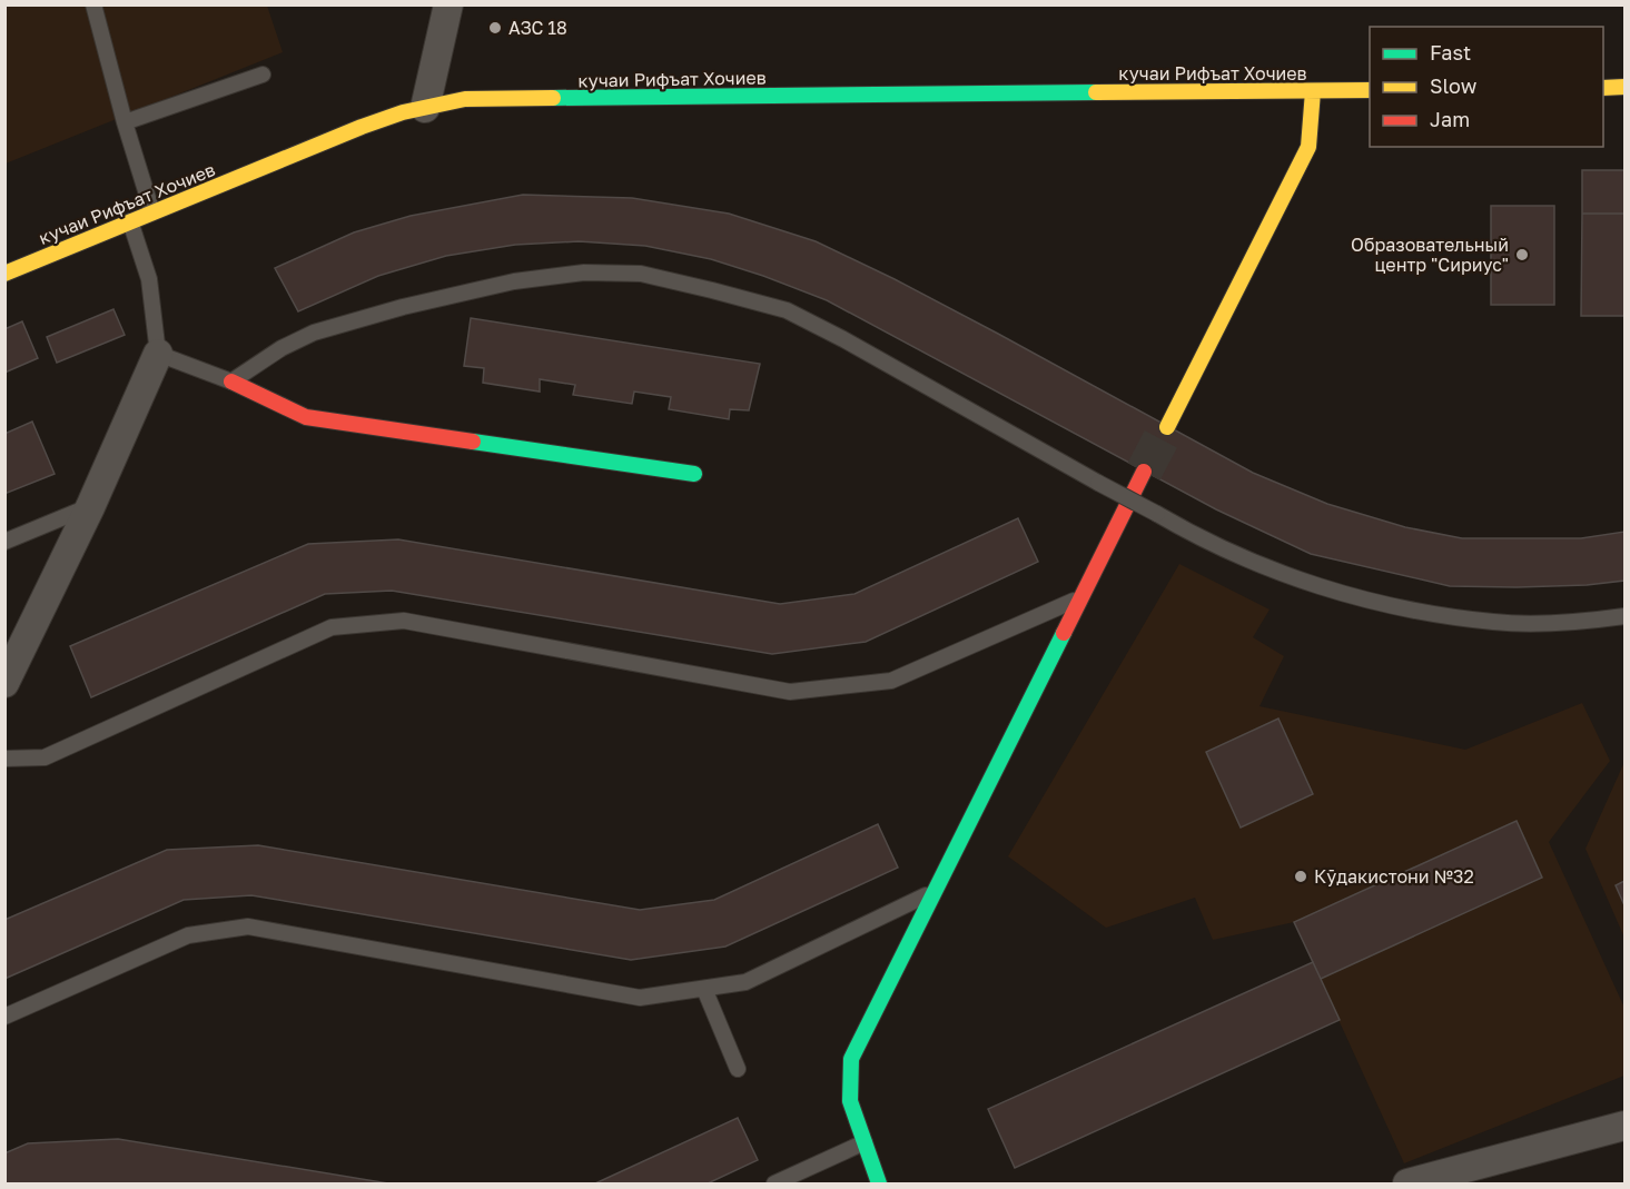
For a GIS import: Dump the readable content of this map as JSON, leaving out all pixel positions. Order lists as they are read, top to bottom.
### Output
{
  "streets": {
    "street": ["кучаи Рифъат Хочиев"]
  },
  "places": ["АЗС 18", "Образовательный центр \"Сириус\"", "Кӯдакистони №32"],
  "legend": ["Fast", "Slow", "Jam"]
}
